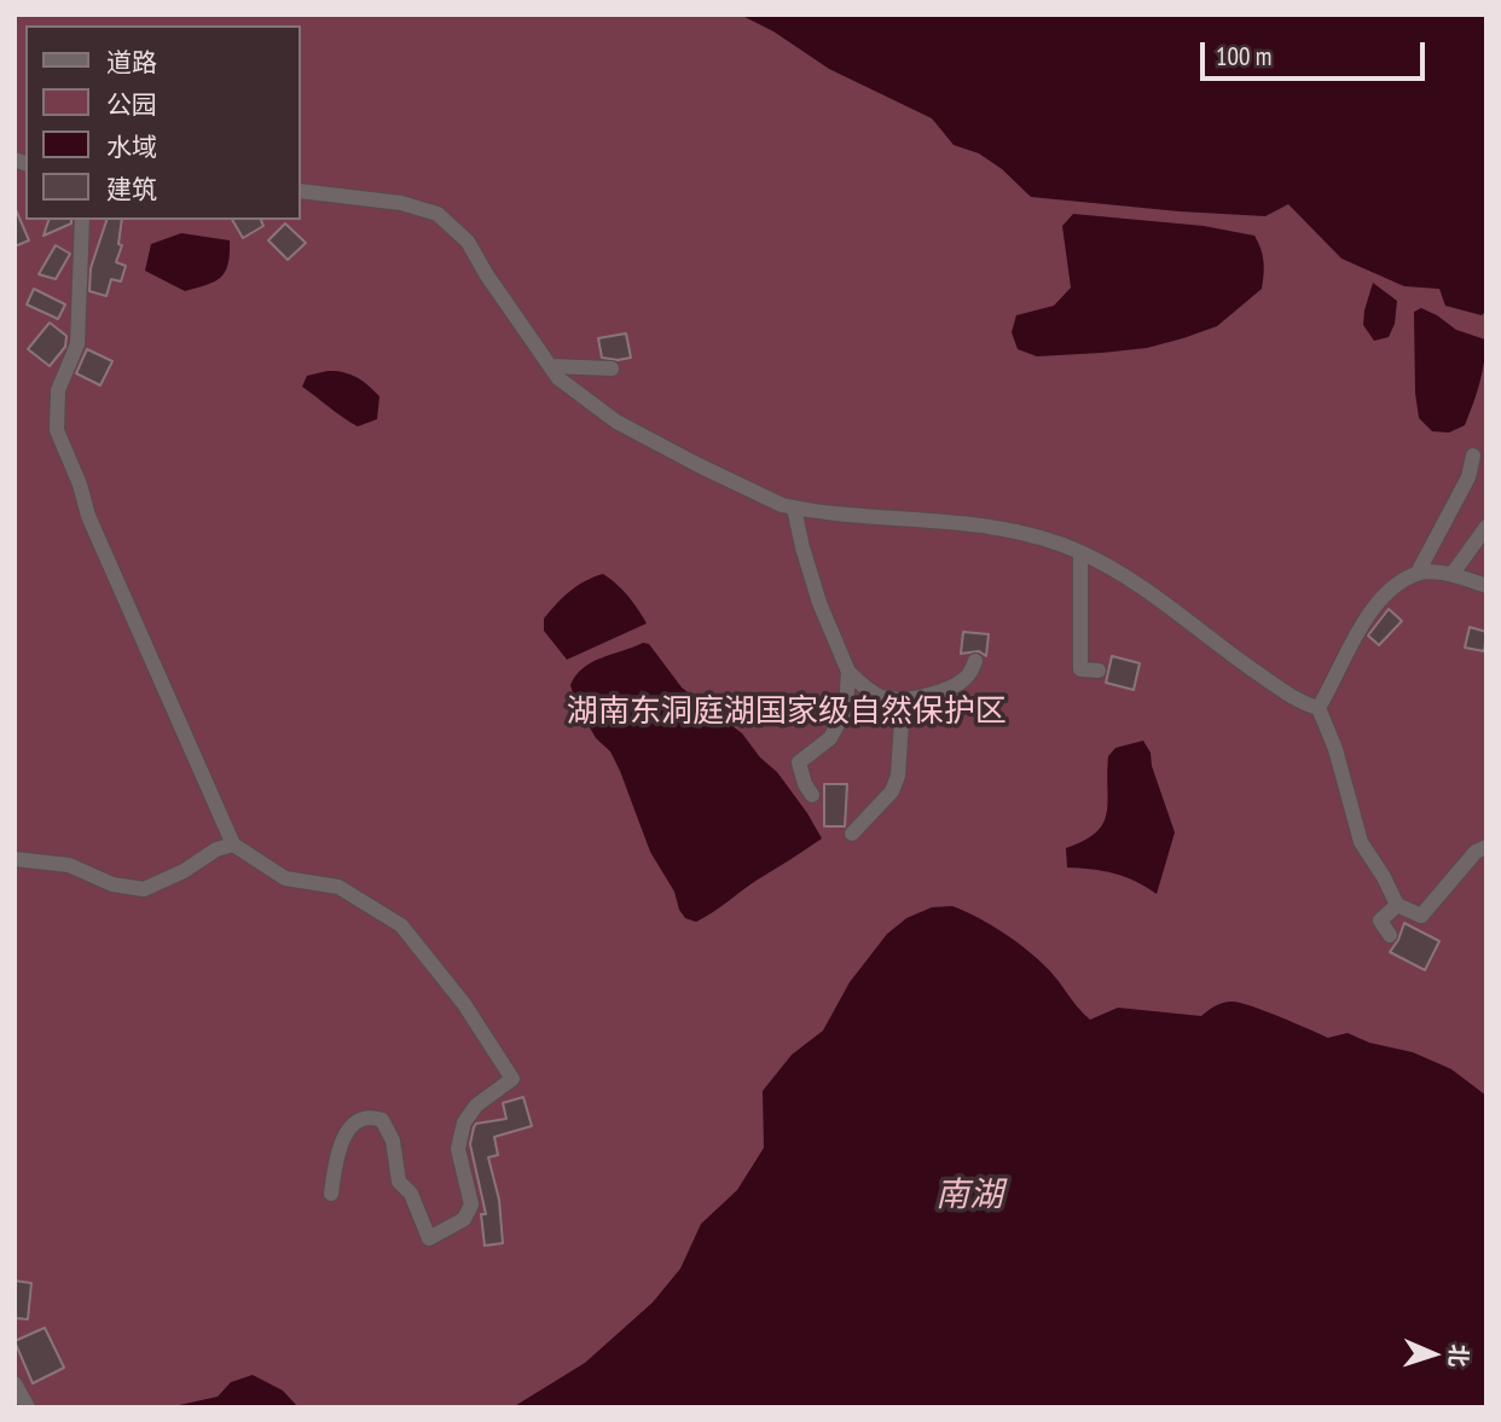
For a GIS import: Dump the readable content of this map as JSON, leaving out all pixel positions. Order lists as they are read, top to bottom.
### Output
{
  "water": ["南湖"],
  "parks": ["湖南东洞庭湖国家级自然保护区"],
  "legend": [
    "道路",
    "公园",
    "水域",
    "建筑"
  ],
  "scale_bar": "100 m",
  "north": "right"
}
